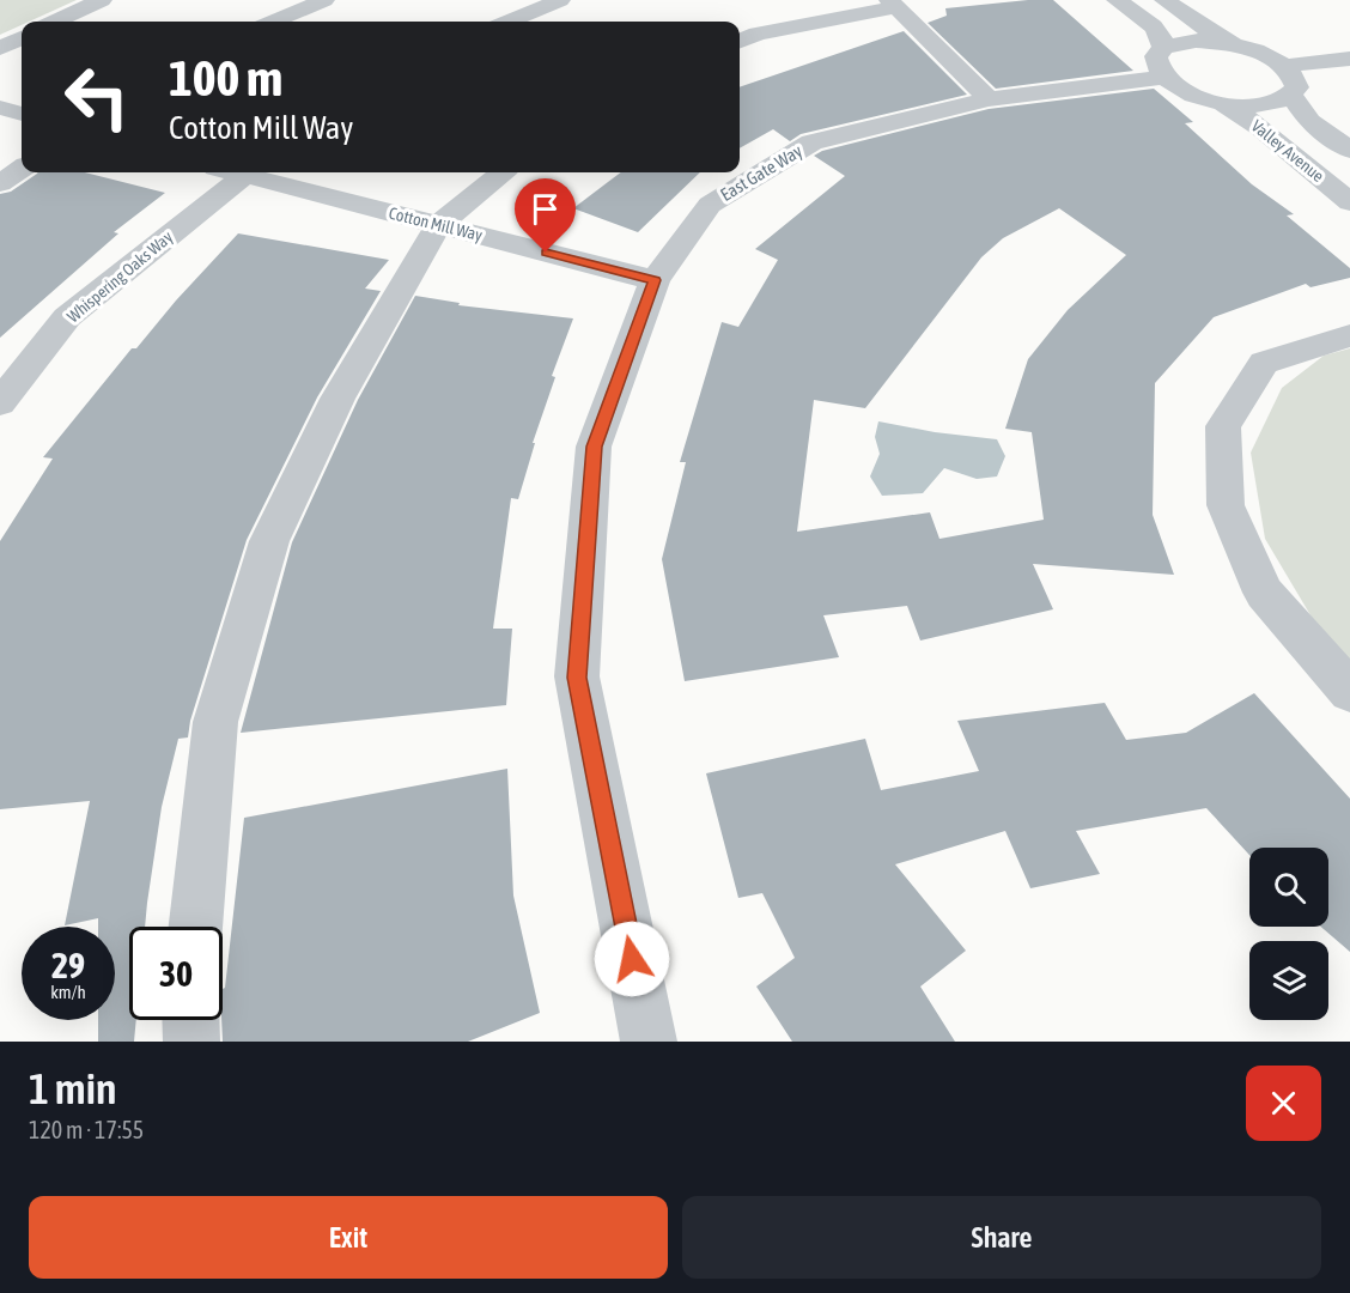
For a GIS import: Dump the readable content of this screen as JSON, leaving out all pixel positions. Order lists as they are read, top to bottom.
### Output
{
  "streets": {
    "street": [
      "Valley Avenue",
      "East Gate Way",
      "Cotton Mill Way",
      "Whispering Oaks Way"
    ]
  },
  "crossings": [
    ["East Gate Way", "Cotton Mill Way"]
  ],
  "page": {
    "turn": ["100 m", "Cotton Mill Way"],
    "speed": "29 km/h",
    "limit": "30",
    "heading": ["1 min", "120 m · 17:55"],
    "buttons": ["Exit", "Share"]
  }
}
